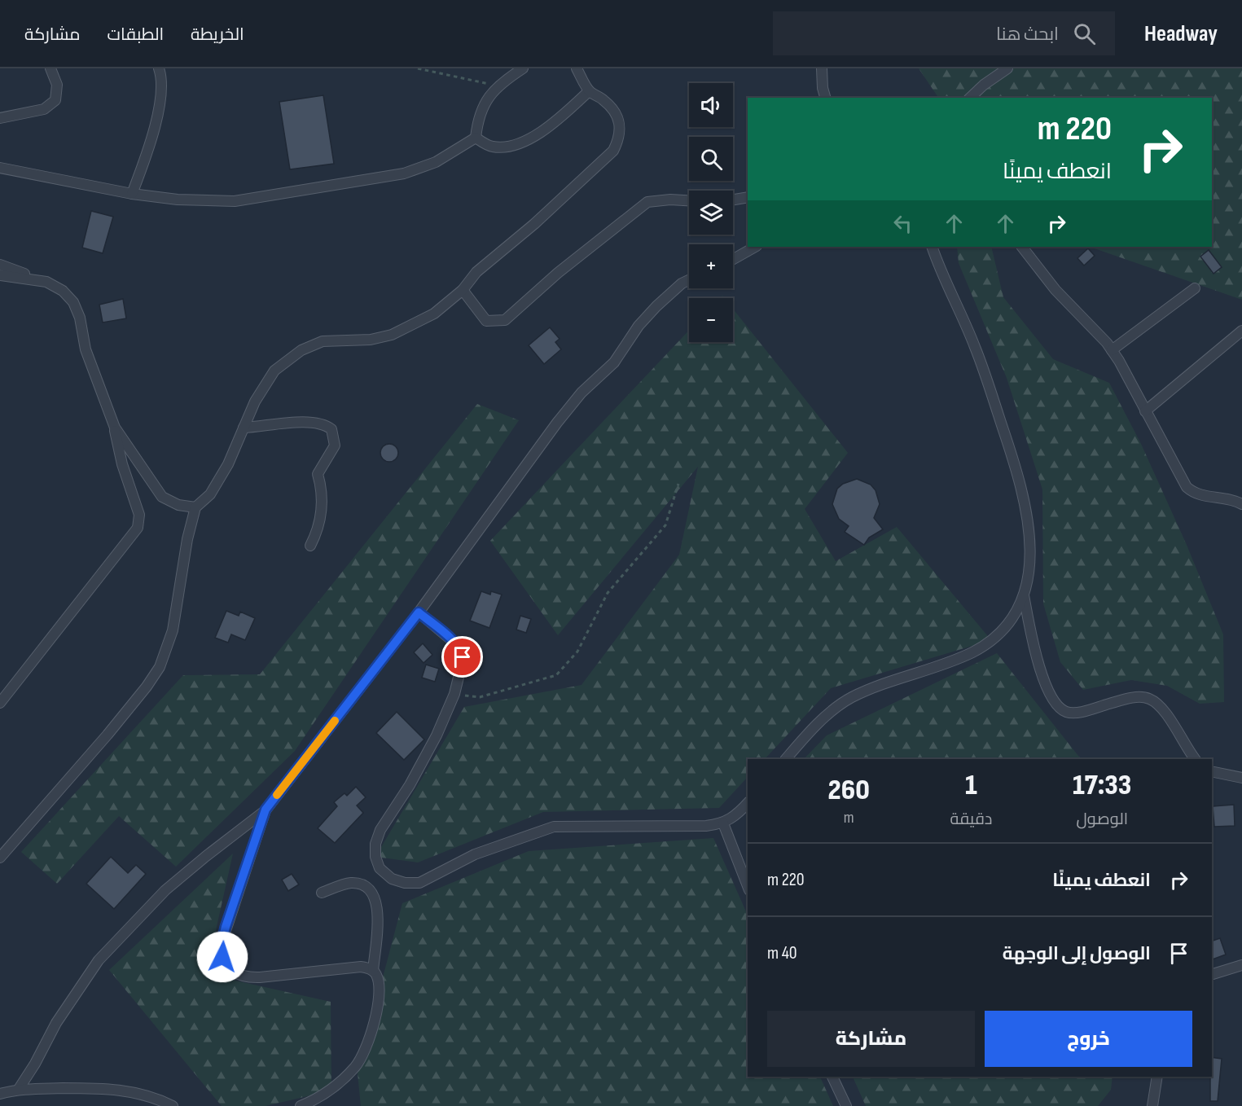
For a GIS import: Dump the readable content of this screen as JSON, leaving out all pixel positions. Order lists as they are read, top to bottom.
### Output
{
  "page": {
    "header": "Headway",
    "search": "ابحث هنا",
    "nav": ["الخريطة", "الطبقات", "مشاركة"],
    "map_buttons": ["+", "−"],
    "turn": ["220 m", "انعطف يمينًا"],
    "eta": [
      "17:33",
      "الوصول",
      "1",
      "دقيقة",
      "260",
      "m"
    ],
    "list": [
      {
        "name": "انعطف يمينًا",
        "value": "220 m"
      },
      {
        "name": "الوصول إلى الوجهة",
        "value": "40 m"
      }
    ],
    "buttons": ["خروج", "مشاركة"]
  }
}
